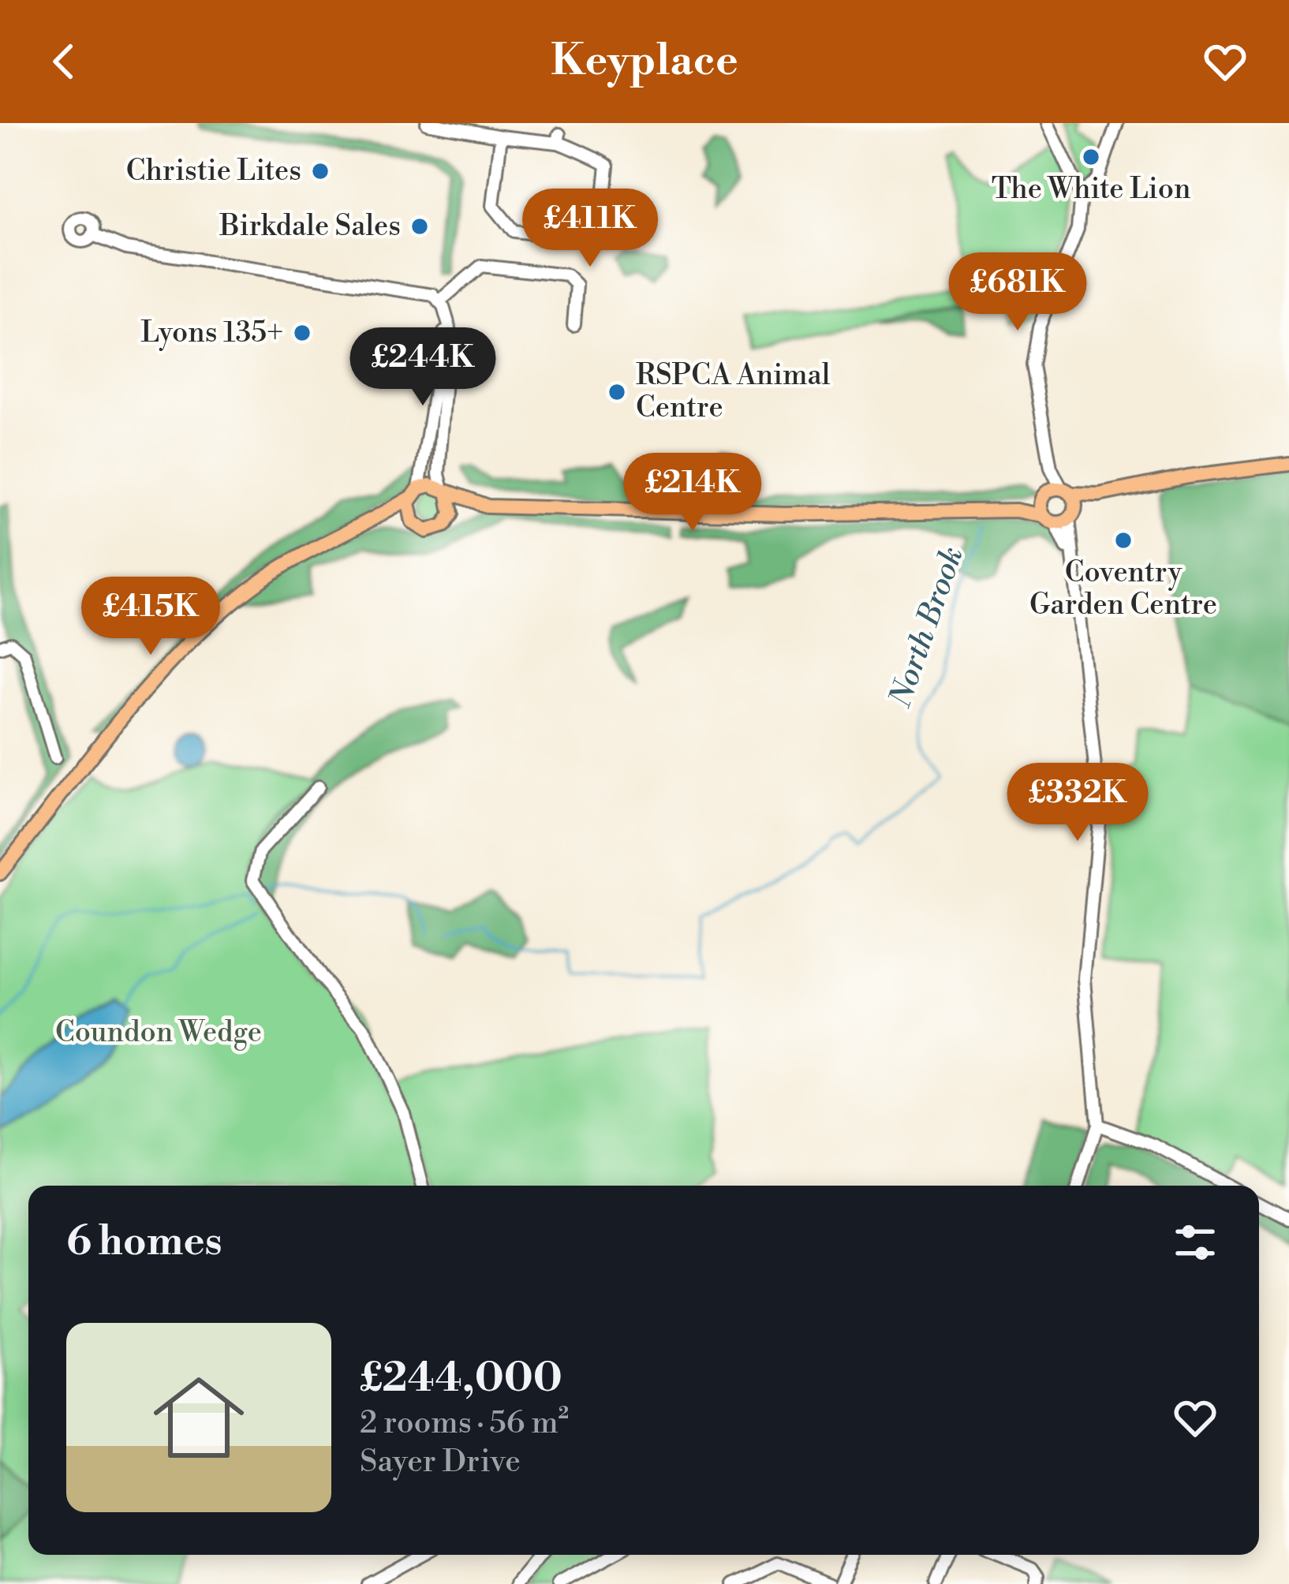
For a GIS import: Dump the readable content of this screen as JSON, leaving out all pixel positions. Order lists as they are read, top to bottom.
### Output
{
  "water": ["North Brook"],
  "parks": ["Coundon Wedge"],
  "places": [
    "The White Lion",
    "Christie Lites",
    "Birkdale Sales",
    "Lyons 135+",
    "RSPCA Animal Centre",
    "Coventry Garden Centre"
  ],
  "page": {
    "header": "Keyplace",
    "price": [
      "£411K",
      "£681K",
      "£244K",
      "£214K",
      "£415K",
      "£332K"
    ],
    "heading": "6 homes",
    "list": [
      {
        "name": "£244,000",
        "note": "2 rooms · 56 m² · Sayer Drive"
      }
    ]
  }
}
